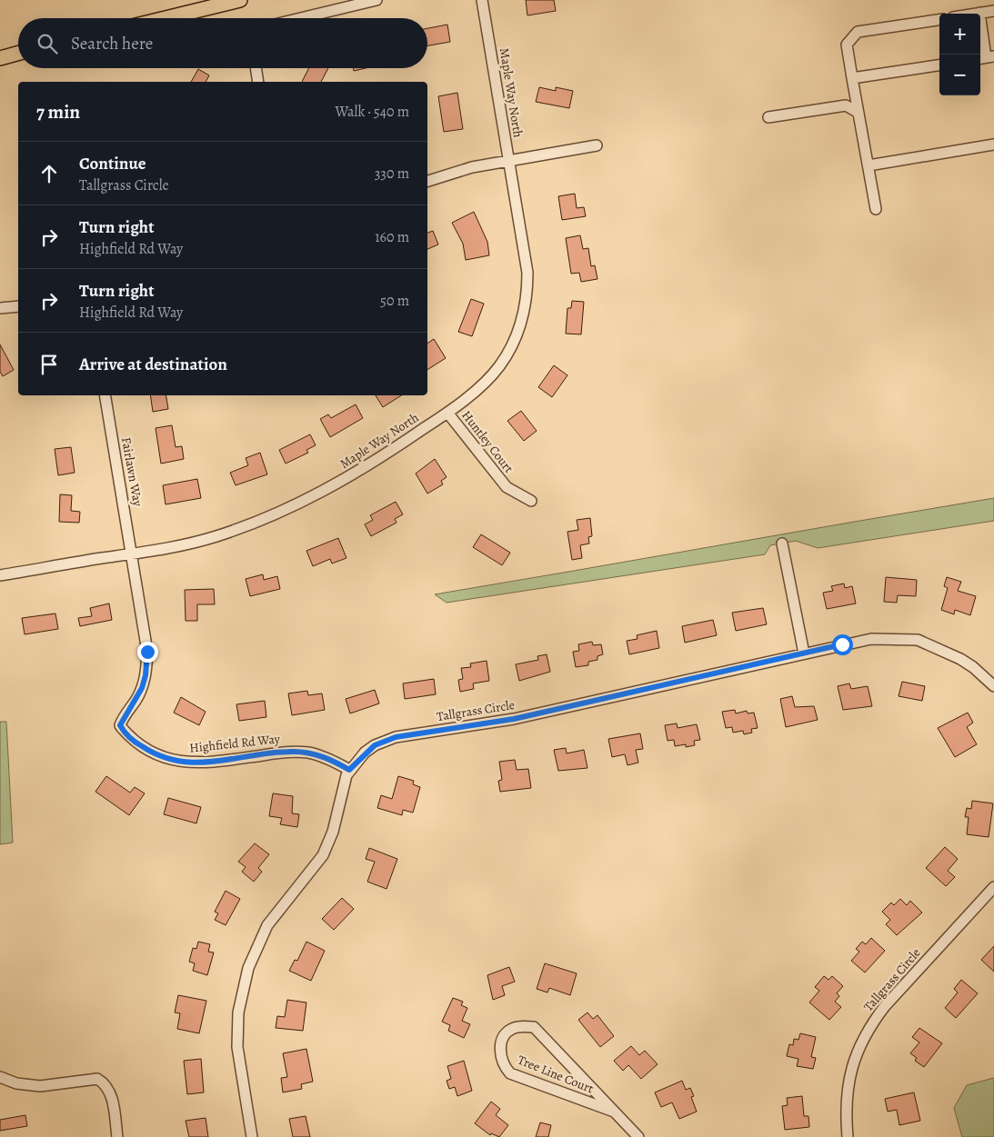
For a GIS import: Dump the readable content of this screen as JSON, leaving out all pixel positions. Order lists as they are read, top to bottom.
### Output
{
  "streets": {
    "street": [
      "Maple Way North",
      "Huntley Court",
      "Fairlawn Way",
      "Tallgrass Circle",
      "Highfield Rd Way",
      "Tree Line Court"
    ]
  },
  "crossings": [
    ["Maple Way North", "Huntley Court"],
    ["Maple Way North", "Fairlawn Way"],
    ["Maple Way North", "Highfield Rd Way"],
    ["Fairlawn Way", "Highfield Rd Way"],
    ["Tallgrass Circle", "Highfield Rd Way"]
  ],
  "page": {
    "map_buttons": ["+", "−"],
    "search": "Search here",
    "heading": ["7 min", "Walk · 540 m"],
    "list": [
      ["Continue", "Tallgrass Circle", "330 m"],
      ["Turn right", "Highfield Rd Way", "160 m"],
      ["Turn right", "Highfield Rd Way", "50 m"],
      "Arrive at destination"
    ]
  }
}
